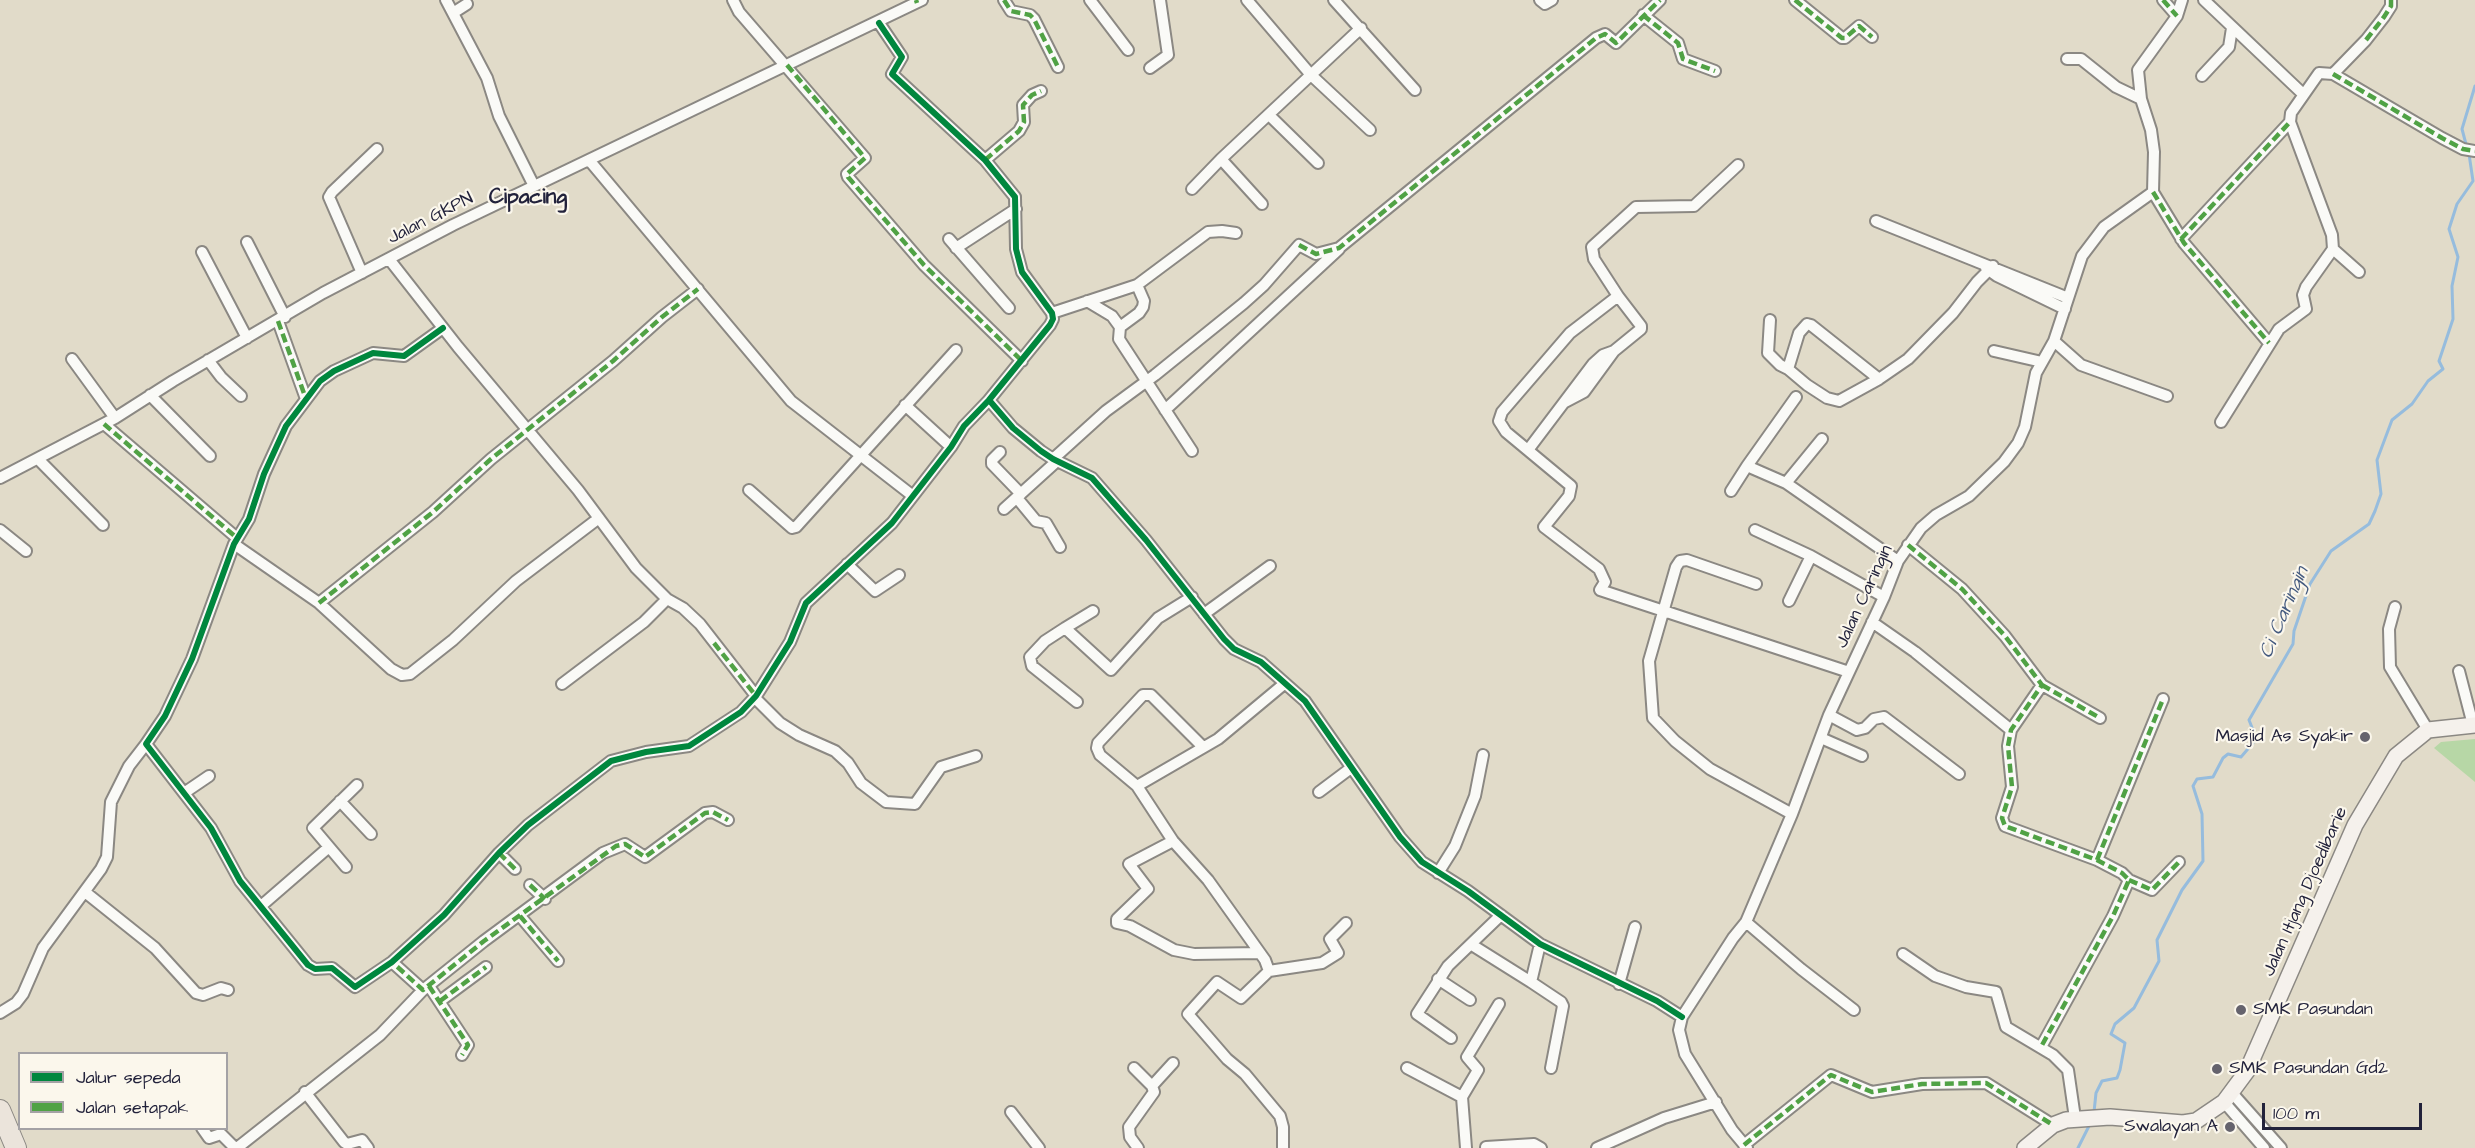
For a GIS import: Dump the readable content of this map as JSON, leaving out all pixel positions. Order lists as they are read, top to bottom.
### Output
{
  "streets": {
    "main road": ["Jalan Itjang Djoedibarie"],
    "street": ["Jalan GKPN", "Jalan Caringin"]
  },
  "districts": ["Cipacing"],
  "water": ["Ci Caringin"],
  "places": [
    "Masjid As Syakir",
    "SMK Pasundan",
    "SMK Pasundan Gd2",
    "Swalayan A"
  ],
  "legend": ["Jalur sepeda", "Jalan setapak"],
  "scale_bar": "100 m"
}
